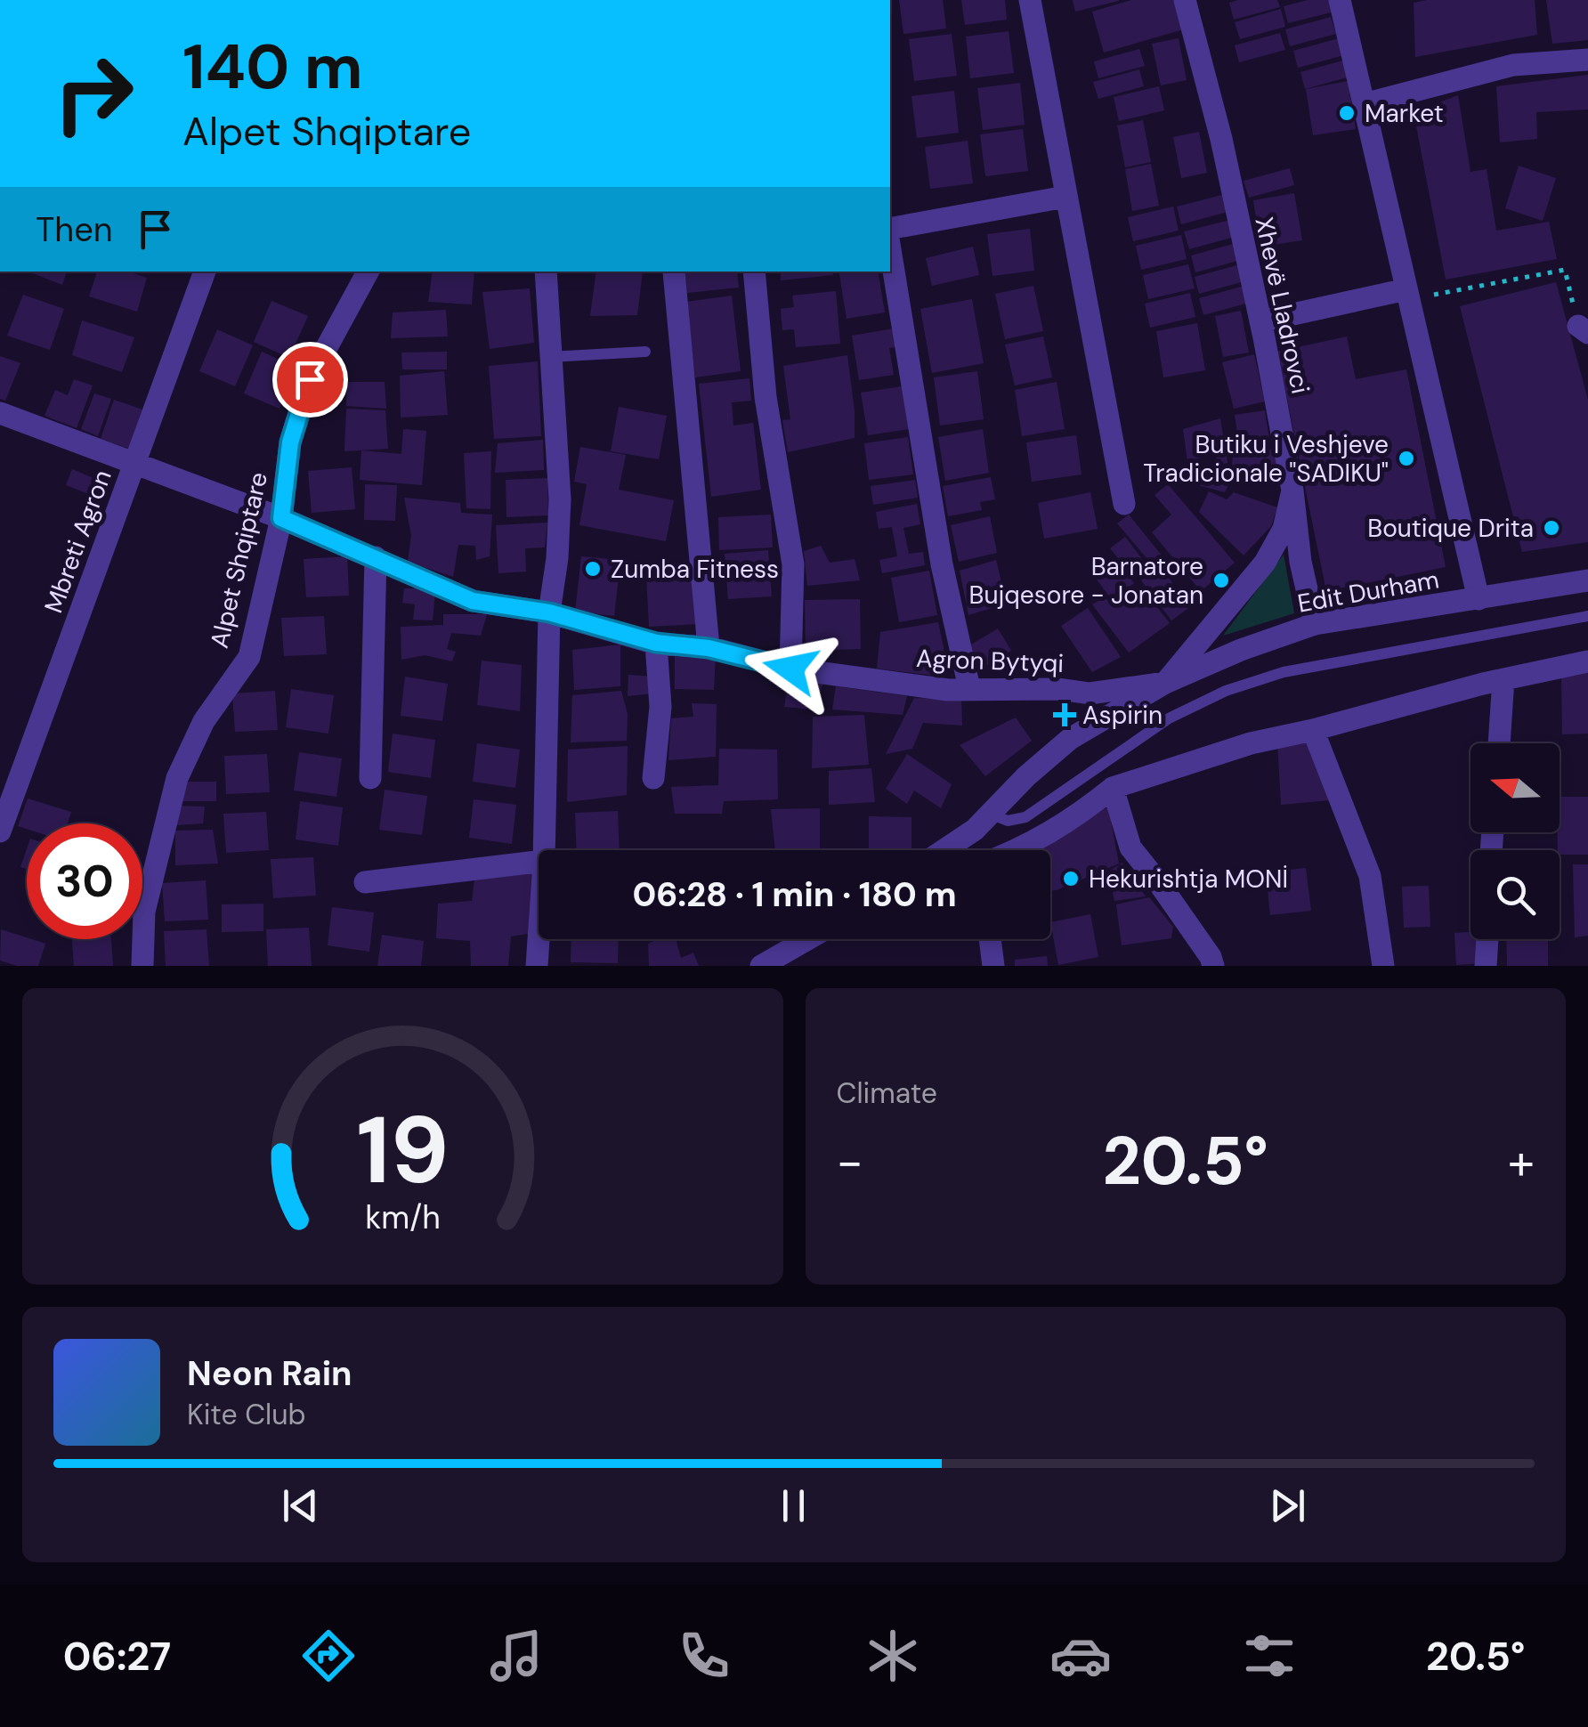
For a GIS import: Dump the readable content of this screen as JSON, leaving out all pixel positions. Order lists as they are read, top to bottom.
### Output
{
  "streets": {
    "street": [
      "Xhevë Lladrovci",
      "Mbreti Agron",
      "Alpet Shqiptare",
      "Edit Durham",
      "Agron Bytyqi"
    ]
  },
  "crossings": [
    ["Xhevë Lladrovci", "Edit Durham"],
    ["Mbreti Agron", "Agron Bytyqi"],
    ["Alpet Shqiptare", "Agron Bytyqi"],
    ["Edit Durham", "Agron Bytyqi"]
  ],
  "places": {
    "other": [
      "Market",
      "Butiku i Veshjeve Tradicionale \"SADIKU\"",
      "Boutique Drita",
      "Zumba Fitness",
      "Barnatore Bujqesore - Jonatan",
      "Hekurishtja MONİ"
    ],
    "health": ["Aspirin"]
  },
  "north": "left",
  "page": {
    "turn": ["140 m", "Alpet Shqiptare"],
    "then": "Then",
    "limit": "30",
    "trip": "06:28 · 1 min · 180 m",
    "tile": "Climate",
    "heat": ["−", "20.5°", "+"],
    "song": ["Neon Rain", "Kite Club"],
    "tabs": ["06:27", "20.5°"],
    "gauge": ["19", "km/h"]
  }
}
